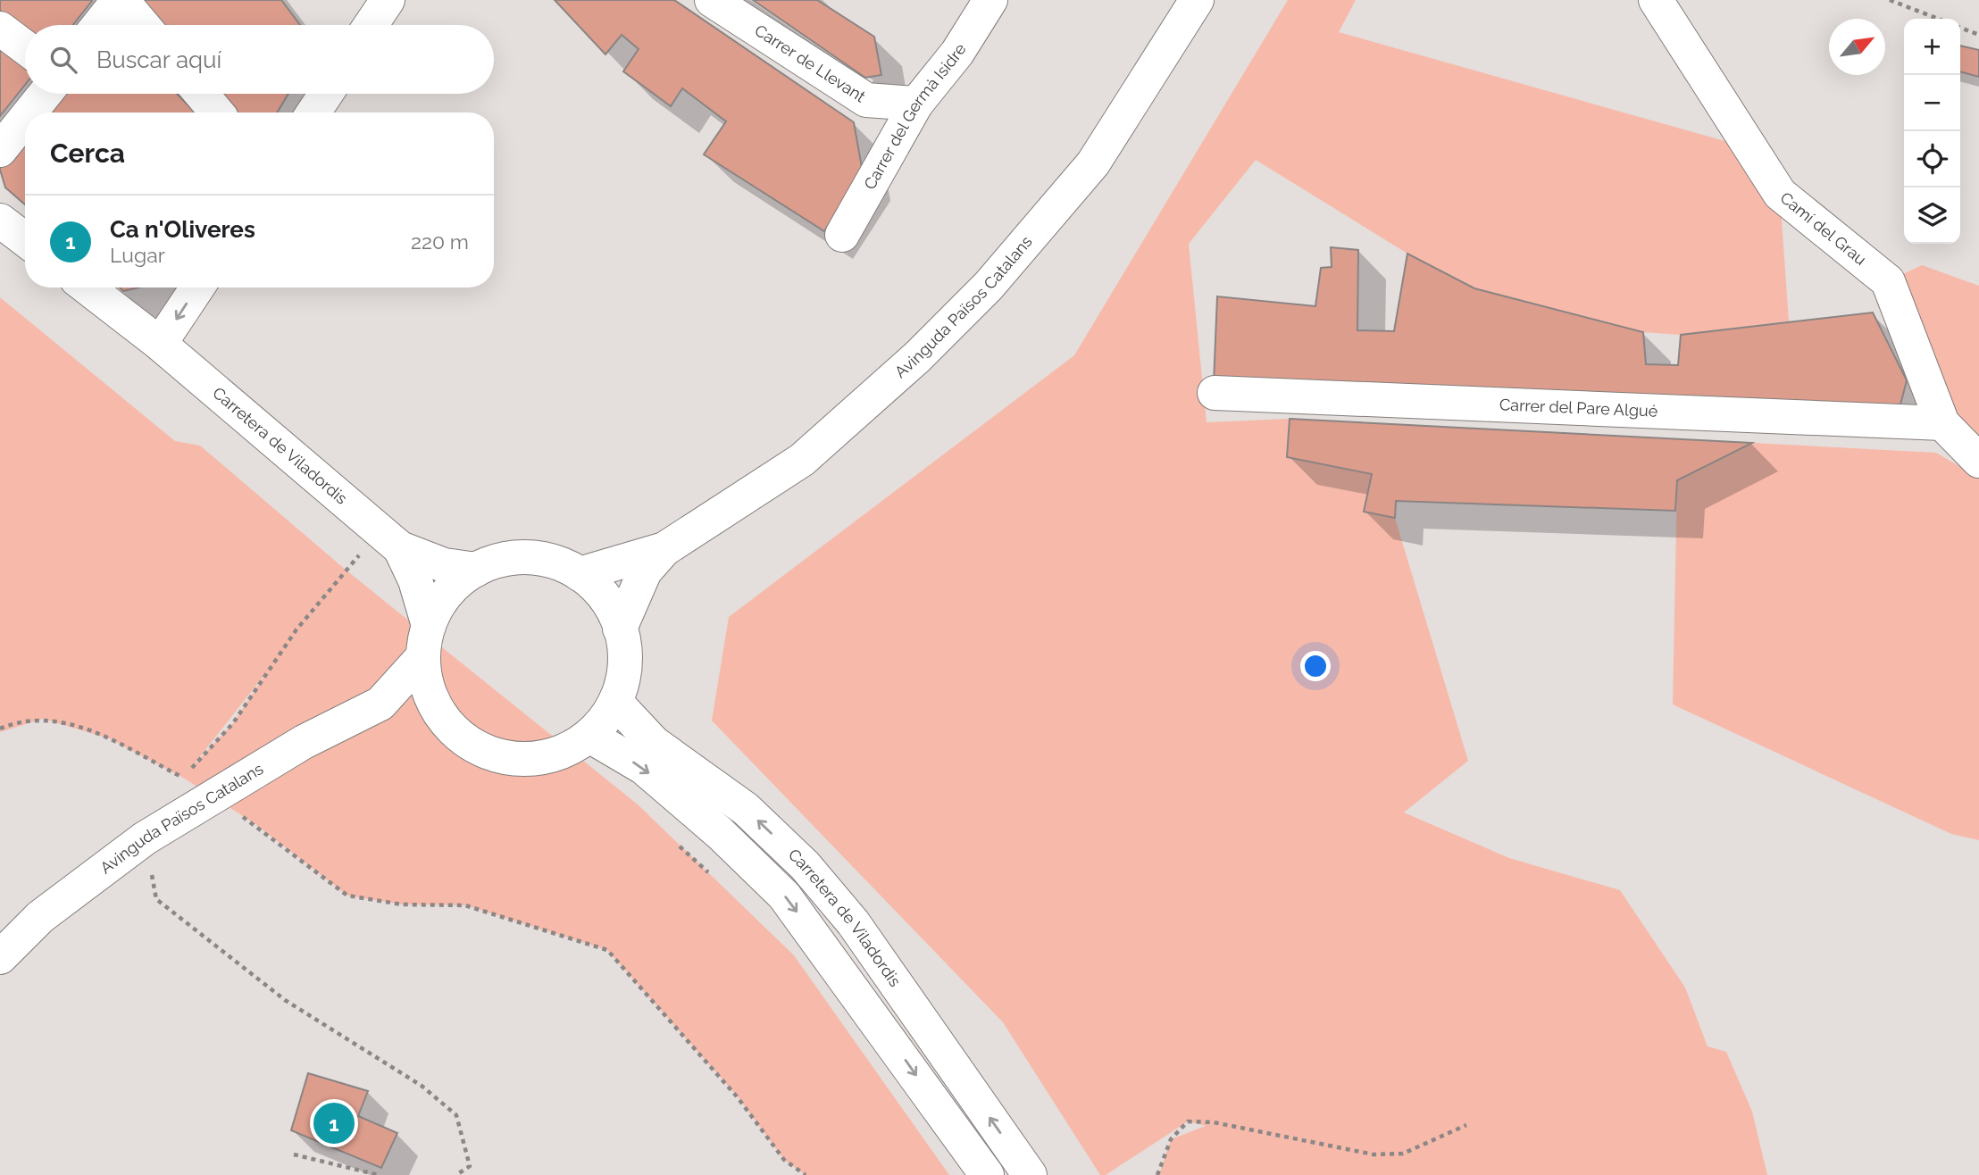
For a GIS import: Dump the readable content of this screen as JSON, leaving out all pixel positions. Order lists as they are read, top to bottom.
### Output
{
  "streets": {
    "street": [
      "Carrer de Llevant",
      "Carrer del Germà Isidre",
      "Camí del Grau",
      "Avinguda Països Catalans",
      "Carrer del Pare Algué",
      "Carretera de Viladordis"
    ]
  },
  "crossings": [
    ["Carrer de Llevant", "Carrer del Germà Isidre"],
    ["Camí del Grau", "Carrer del Pare Algué"],
    ["Avinguda Països Catalans", "Carretera de Viladordis"]
  ],
  "north": "top right",
  "page": {
    "map_buttons": ["+", "−"],
    "search": "Buscar aquí",
    "heading": "Cerca",
    "list": [
      {
        "mark": "1",
        "name": "Ca n'Oliveres",
        "note": "Lugar",
        "value": "220 m"
      }
    ],
    "pins": "1"
  }
}
